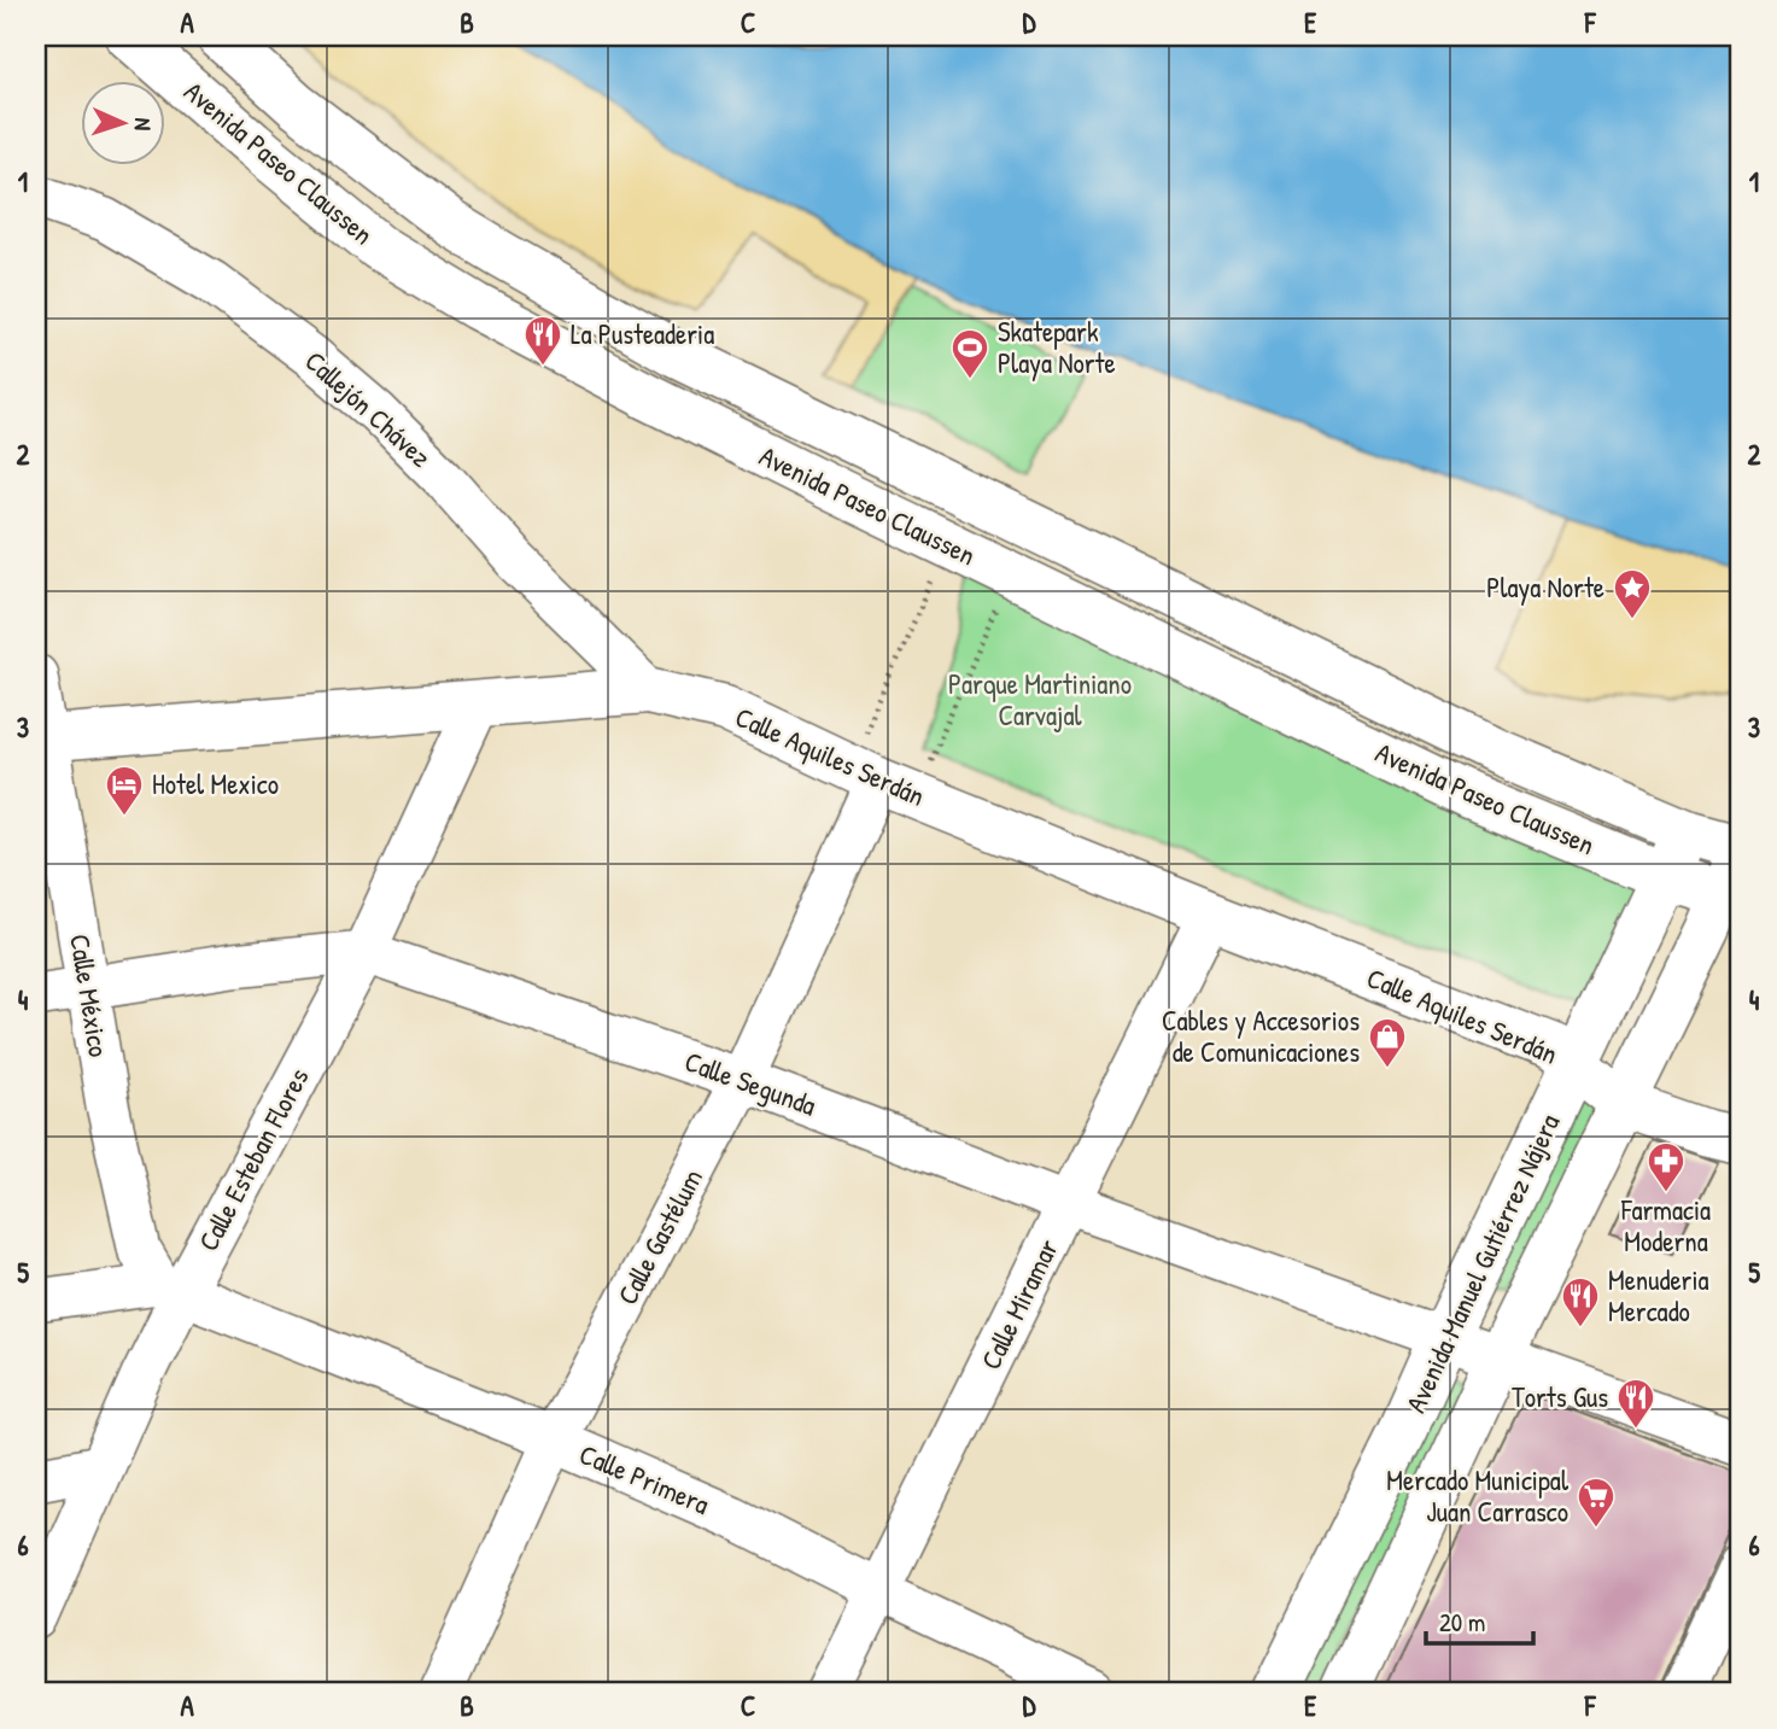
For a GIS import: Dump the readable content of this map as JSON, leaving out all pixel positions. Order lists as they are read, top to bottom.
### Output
{
  "streets": {
    "main road": ["Avenida Paseo Claussen", "Calle Aquiles Serdán", "Avenida Manuel Gutiérrez Nájera"],
    "street": [
      "Callejón Chávez",
      "Calle México",
      "Calle Segunda",
      "Calle Esteban Flores",
      "Calle Gastélum",
      "Calle Miramar",
      "Calle Primera"
    ]
  },
  "crossings": [
    ["Avenida Paseo Claussen", "Avenida Manuel Gutiérrez Nájera"],
    ["Callejón Chávez", "Calle Aquiles Serdán"],
    ["Calle Aquiles Serdán", "Calle México"],
    ["Calle Aquiles Serdán", "Calle Esteban Flores"],
    ["Calle Aquiles Serdán", "Calle Gastélum"],
    ["Calle Aquiles Serdán", "Avenida Manuel Gutiérrez Nájera"],
    ["Calle Aquiles Serdán", "Calle Miramar"],
    ["Calle México", "Calle Segunda"],
    ["Calle México", "Calle Esteban Flores"],
    ["Calle México", "Calle Primera"],
    ["Calle Segunda", "Calle Esteban Flores"],
    ["Calle Segunda", "Calle Gastélum"],
    ["Calle Segunda", "Avenida Manuel Gutiérrez Nájera"],
    ["Calle Segunda", "Calle Miramar"],
    ["Calle Esteban Flores", "Calle Primera"],
    ["Calle Gastélum", "Calle Primera"],
    ["Calle Miramar", "Calle Primera"]
  ],
  "parks": ["Parque Martiniano Carvajal"],
  "places": {
    "restaurant": ["La Pusteaderia", "Menuderia Mercado", "Torts Gus"],
    "sports": ["Skatepark Playa Norte"],
    "place": ["Playa Norte"],
    "hotel": ["Hotel Mexico"],
    "shop": ["Cables y Accesorios de Comunicaciones"],
    "pharmacy": ["Farmacia Moderna"],
    "supermarket": ["Mercado Municipal Juan Carrasco"]
  },
  "scale_bar": "20 m",
  "north": "right",
  "grid": {
    "columns": [
      "A",
      "B",
      "C",
      "D",
      "E",
      "F"
    ],
    "rows": [
      "1",
      "2",
      "3",
      "4",
      "5",
      "6"
    ]
  }
}
